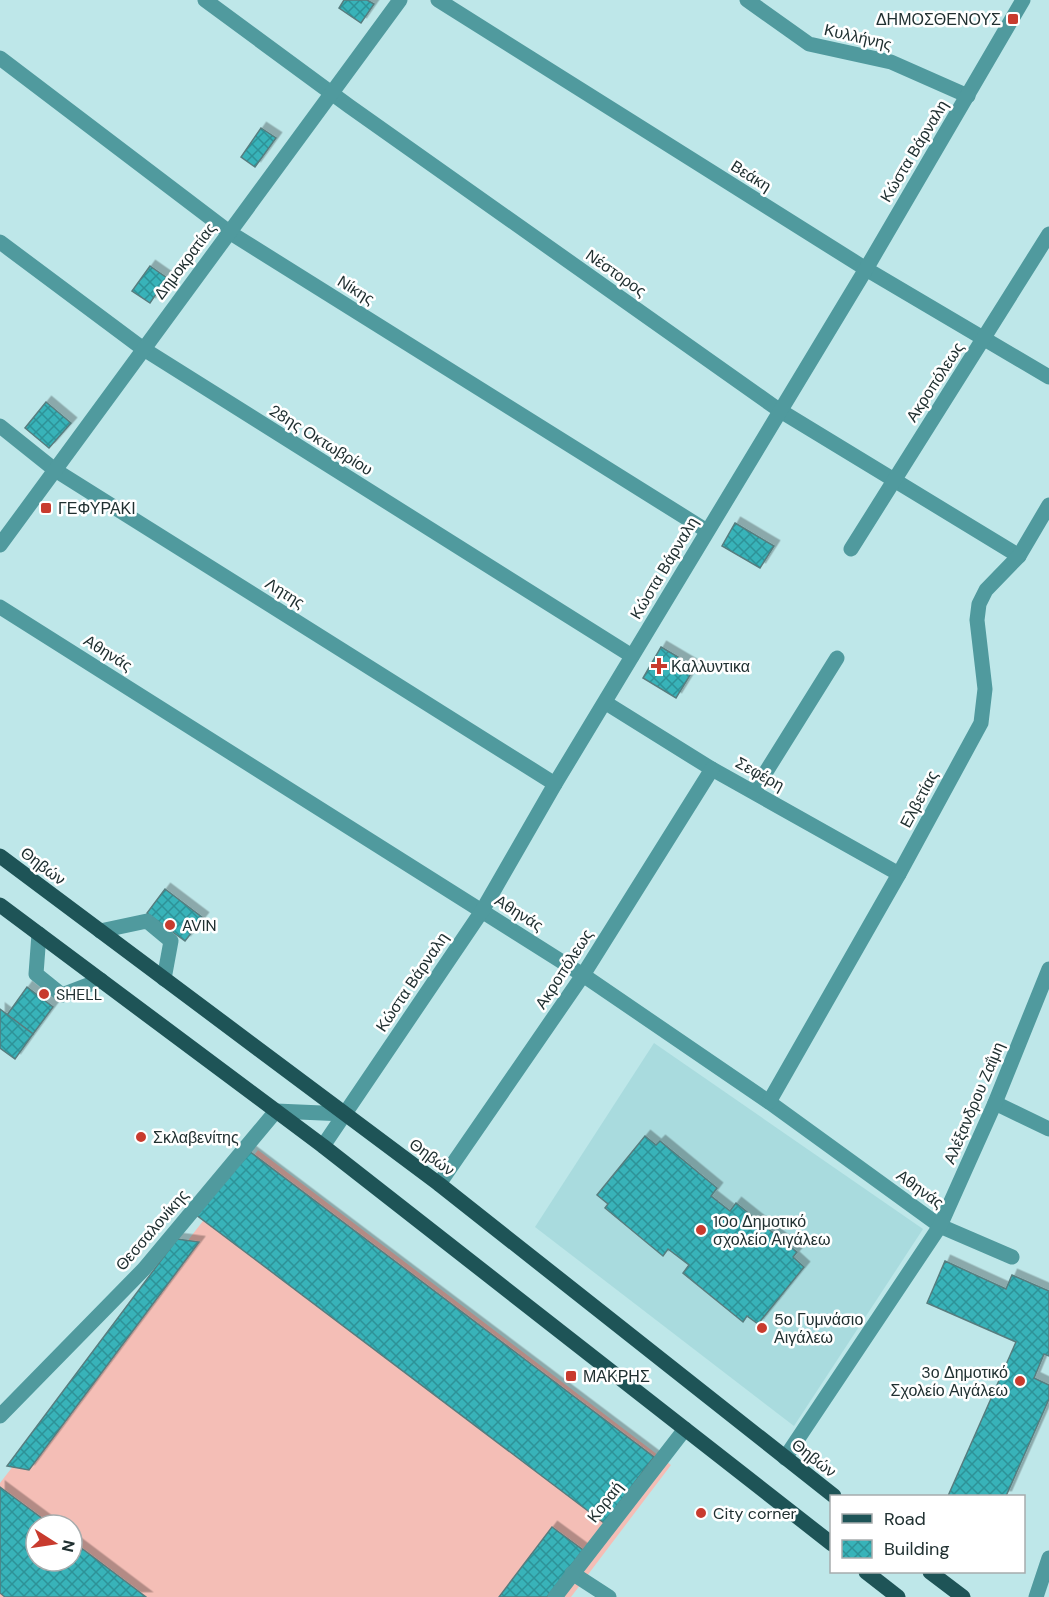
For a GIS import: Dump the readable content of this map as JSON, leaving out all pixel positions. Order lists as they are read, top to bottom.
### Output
{
  "streets": {
    "main road": ["Θηβών"],
    "street": [
      "Κυλλήνης",
      "Κώστα Βάρναλη",
      "Βεάκη",
      "Δημοκρατίας",
      "Νέστορος",
      "Νίκης",
      "Ακροπόλεως",
      "28ης Οκτωβρίου",
      "Λητης",
      "Αθηνάς",
      "Σεφέρη",
      "Ελβετίας",
      "Αλέξανδρου Ζαΐμη",
      "Θεσσαλονίκης",
      "Κοραή"
    ]
  },
  "crossings": [
    ["Κυλλήνης", "Κώστα Βάρναλη"],
    ["Κώστα Βάρναλη", "Βεάκη"],
    ["Κώστα Βάρναλη", "Νέστορος"],
    ["Κώστα Βάρναλη", "Νίκης"],
    ["Κώστα Βάρναλη", "28ης Οκτωβρίου"],
    ["Κώστα Βάρναλη", "Λητης"],
    ["Κώστα Βάρναλη", "Αθηνάς"],
    ["Κώστα Βάρναλη", "Σεφέρη"],
    ["Κώστα Βάρναλη", "Θηβών"],
    ["Βεάκη", "Ακροπόλεως"],
    ["Δημοκρατίας", "Νέστορος"],
    ["Δημοκρατίας", "Νίκης"],
    ["Δημοκρατίας", "28ης Οκτωβρίου"],
    ["Δημοκρατίας", "Λητης"],
    ["Νέστορος", "Ακροπόλεως"],
    ["Νέστορος", "Ελβετίας"],
    ["Ακροπόλεως", "Αθηνάς"],
    ["Ακροπόλεως", "Σεφέρη"],
    ["Ακροπόλεως", "Θηβών"],
    ["Αθηνάς", "Ελβετίας"],
    ["Αθηνάς", "Αλέξανδρου Ζαΐμη"],
    ["Σεφέρη", "Ελβετίας"],
    ["Θηβών", "Αλέξανδρου Ζαΐμη"]
  ],
  "places": {
    "transit": ["ΔΗΜΟΣΘΕΝΟΥΣ", "ΓΕΦΥΡΑΚΙ", "ΜΑΚΡΗΣ"],
    "health": ["Καλλυντικα"],
    "other": [
      "AVIN",
      "SHELL",
      "Σκλαβενίτης",
      "10ο Δημοτικό σχολείο Αιγάλεω",
      "5ο Γυμνάσιο Αιγάλεω",
      "3ο Δημοτικό Σχολείο Αιγάλεω",
      "City corner"
    ]
  },
  "legend": ["Road", "Building"],
  "north": "right"
}
